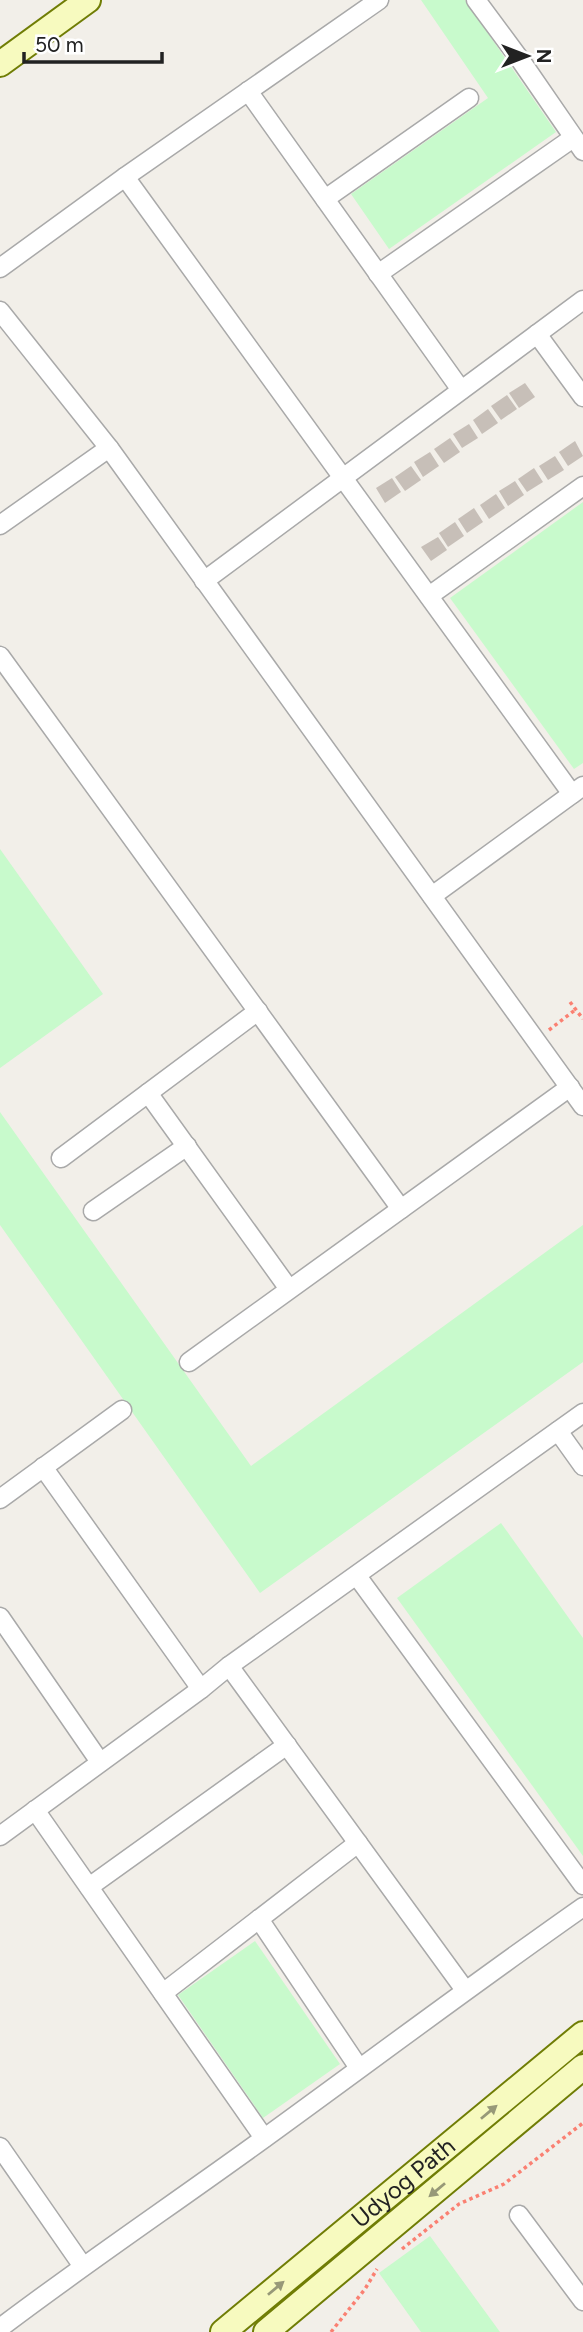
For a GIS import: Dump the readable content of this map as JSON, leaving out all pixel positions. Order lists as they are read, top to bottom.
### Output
{
  "streets": {
    "main road": ["Udyog Path"]
  },
  "scale_bar": "50 m",
  "north": "right"
}
